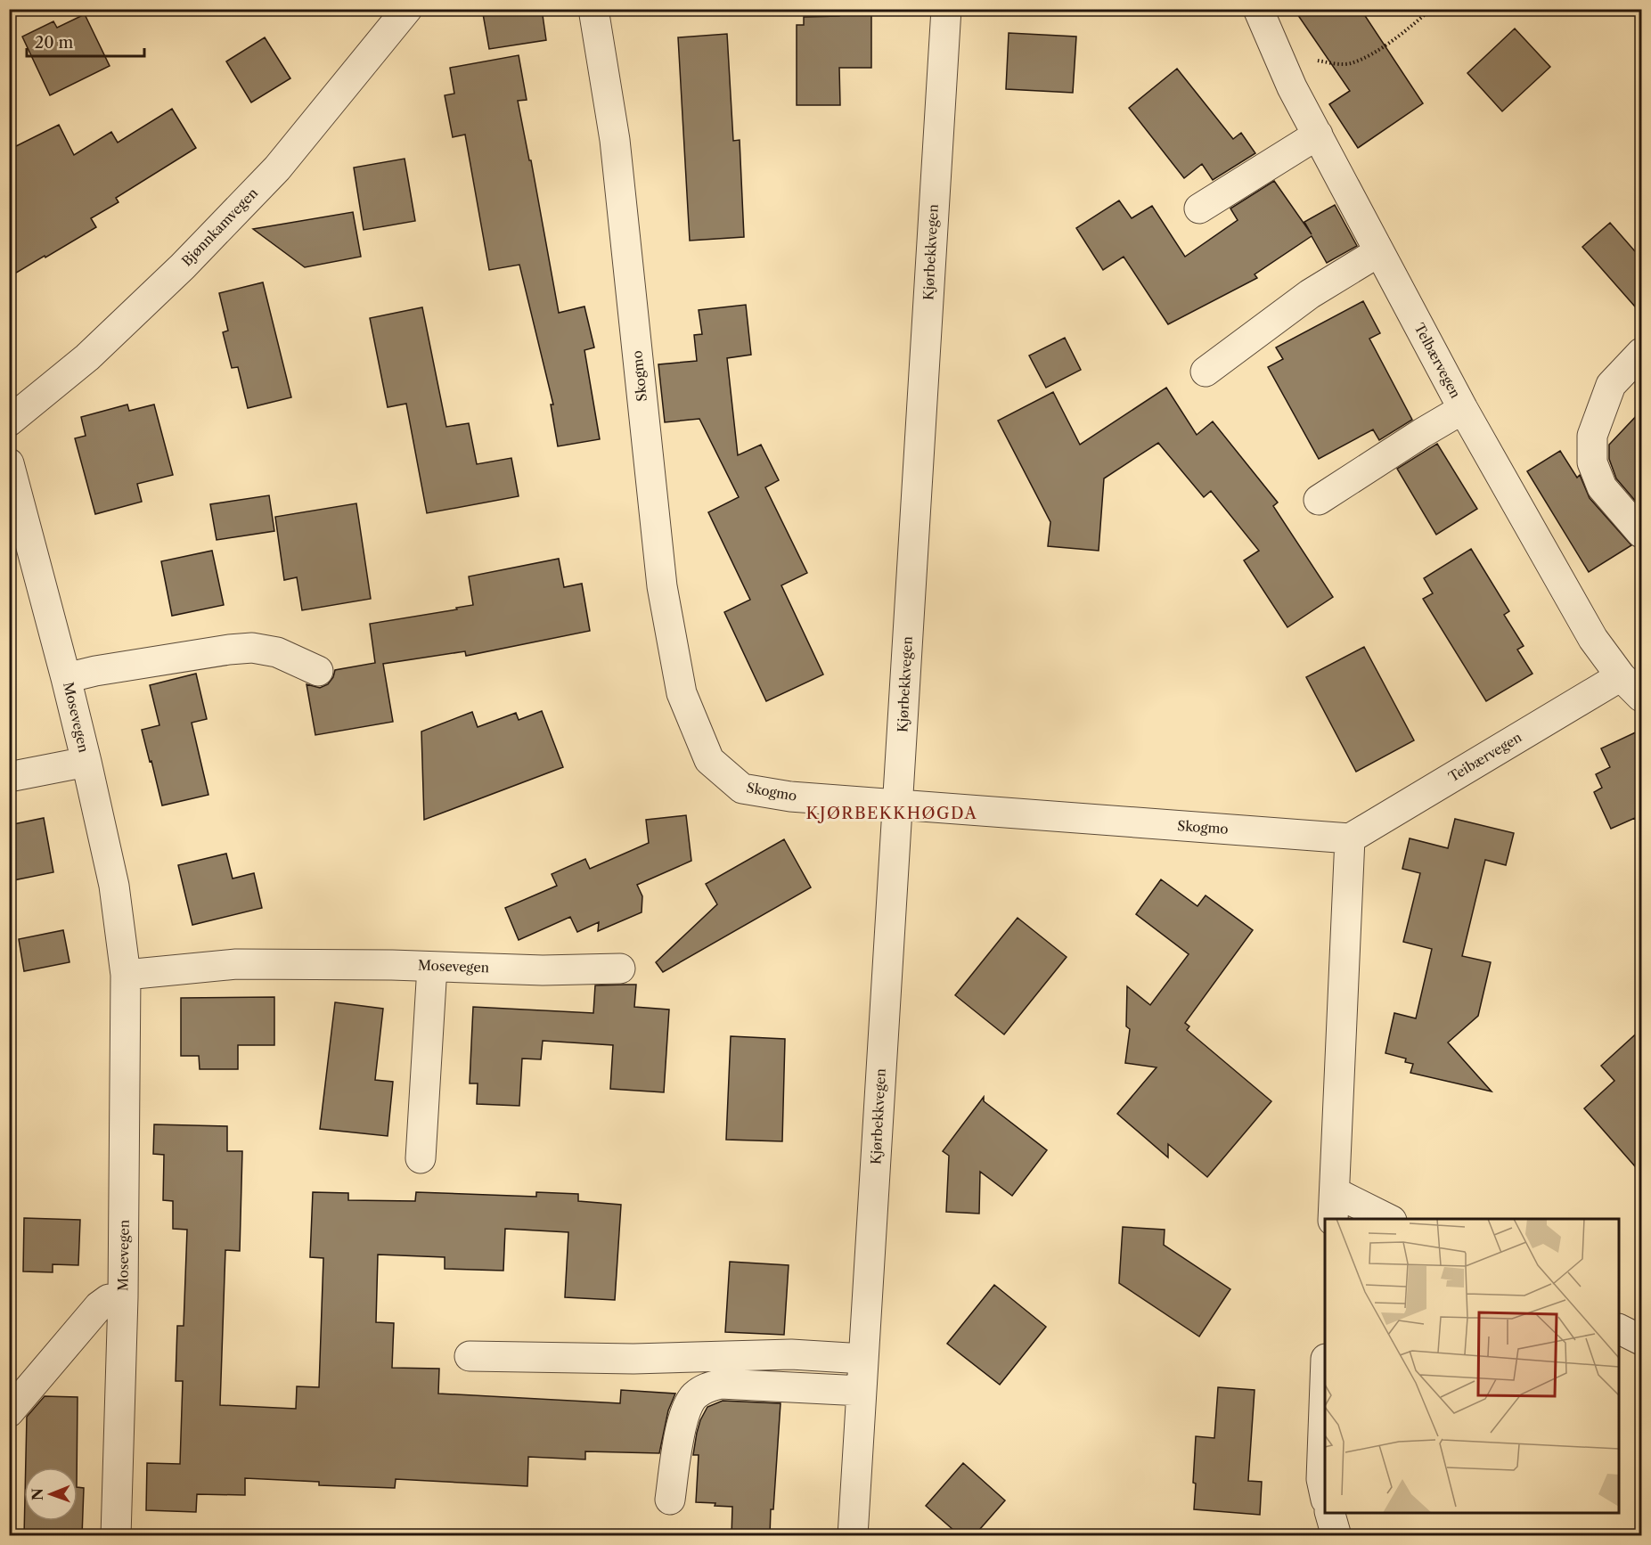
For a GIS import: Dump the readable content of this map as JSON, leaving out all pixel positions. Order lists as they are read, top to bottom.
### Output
{
  "streets": {
    "street": [
      "Bjønnkamvegen",
      "Kjørbekkvegen",
      "Telbærvegen",
      "Skogmo",
      "Mosevegen",
      "Teibærvegen"
    ]
  },
  "crossings": [
    ["Kjørbekkvegen", "Skogmo"],
    ["Telbærvegen", "Teibærvegen"],
    ["Skogmo", "Teibærvegen"]
  ],
  "districts": ["KJØRBEKKHØGDA"],
  "scale_bar": "20 m",
  "north": "left"
}
